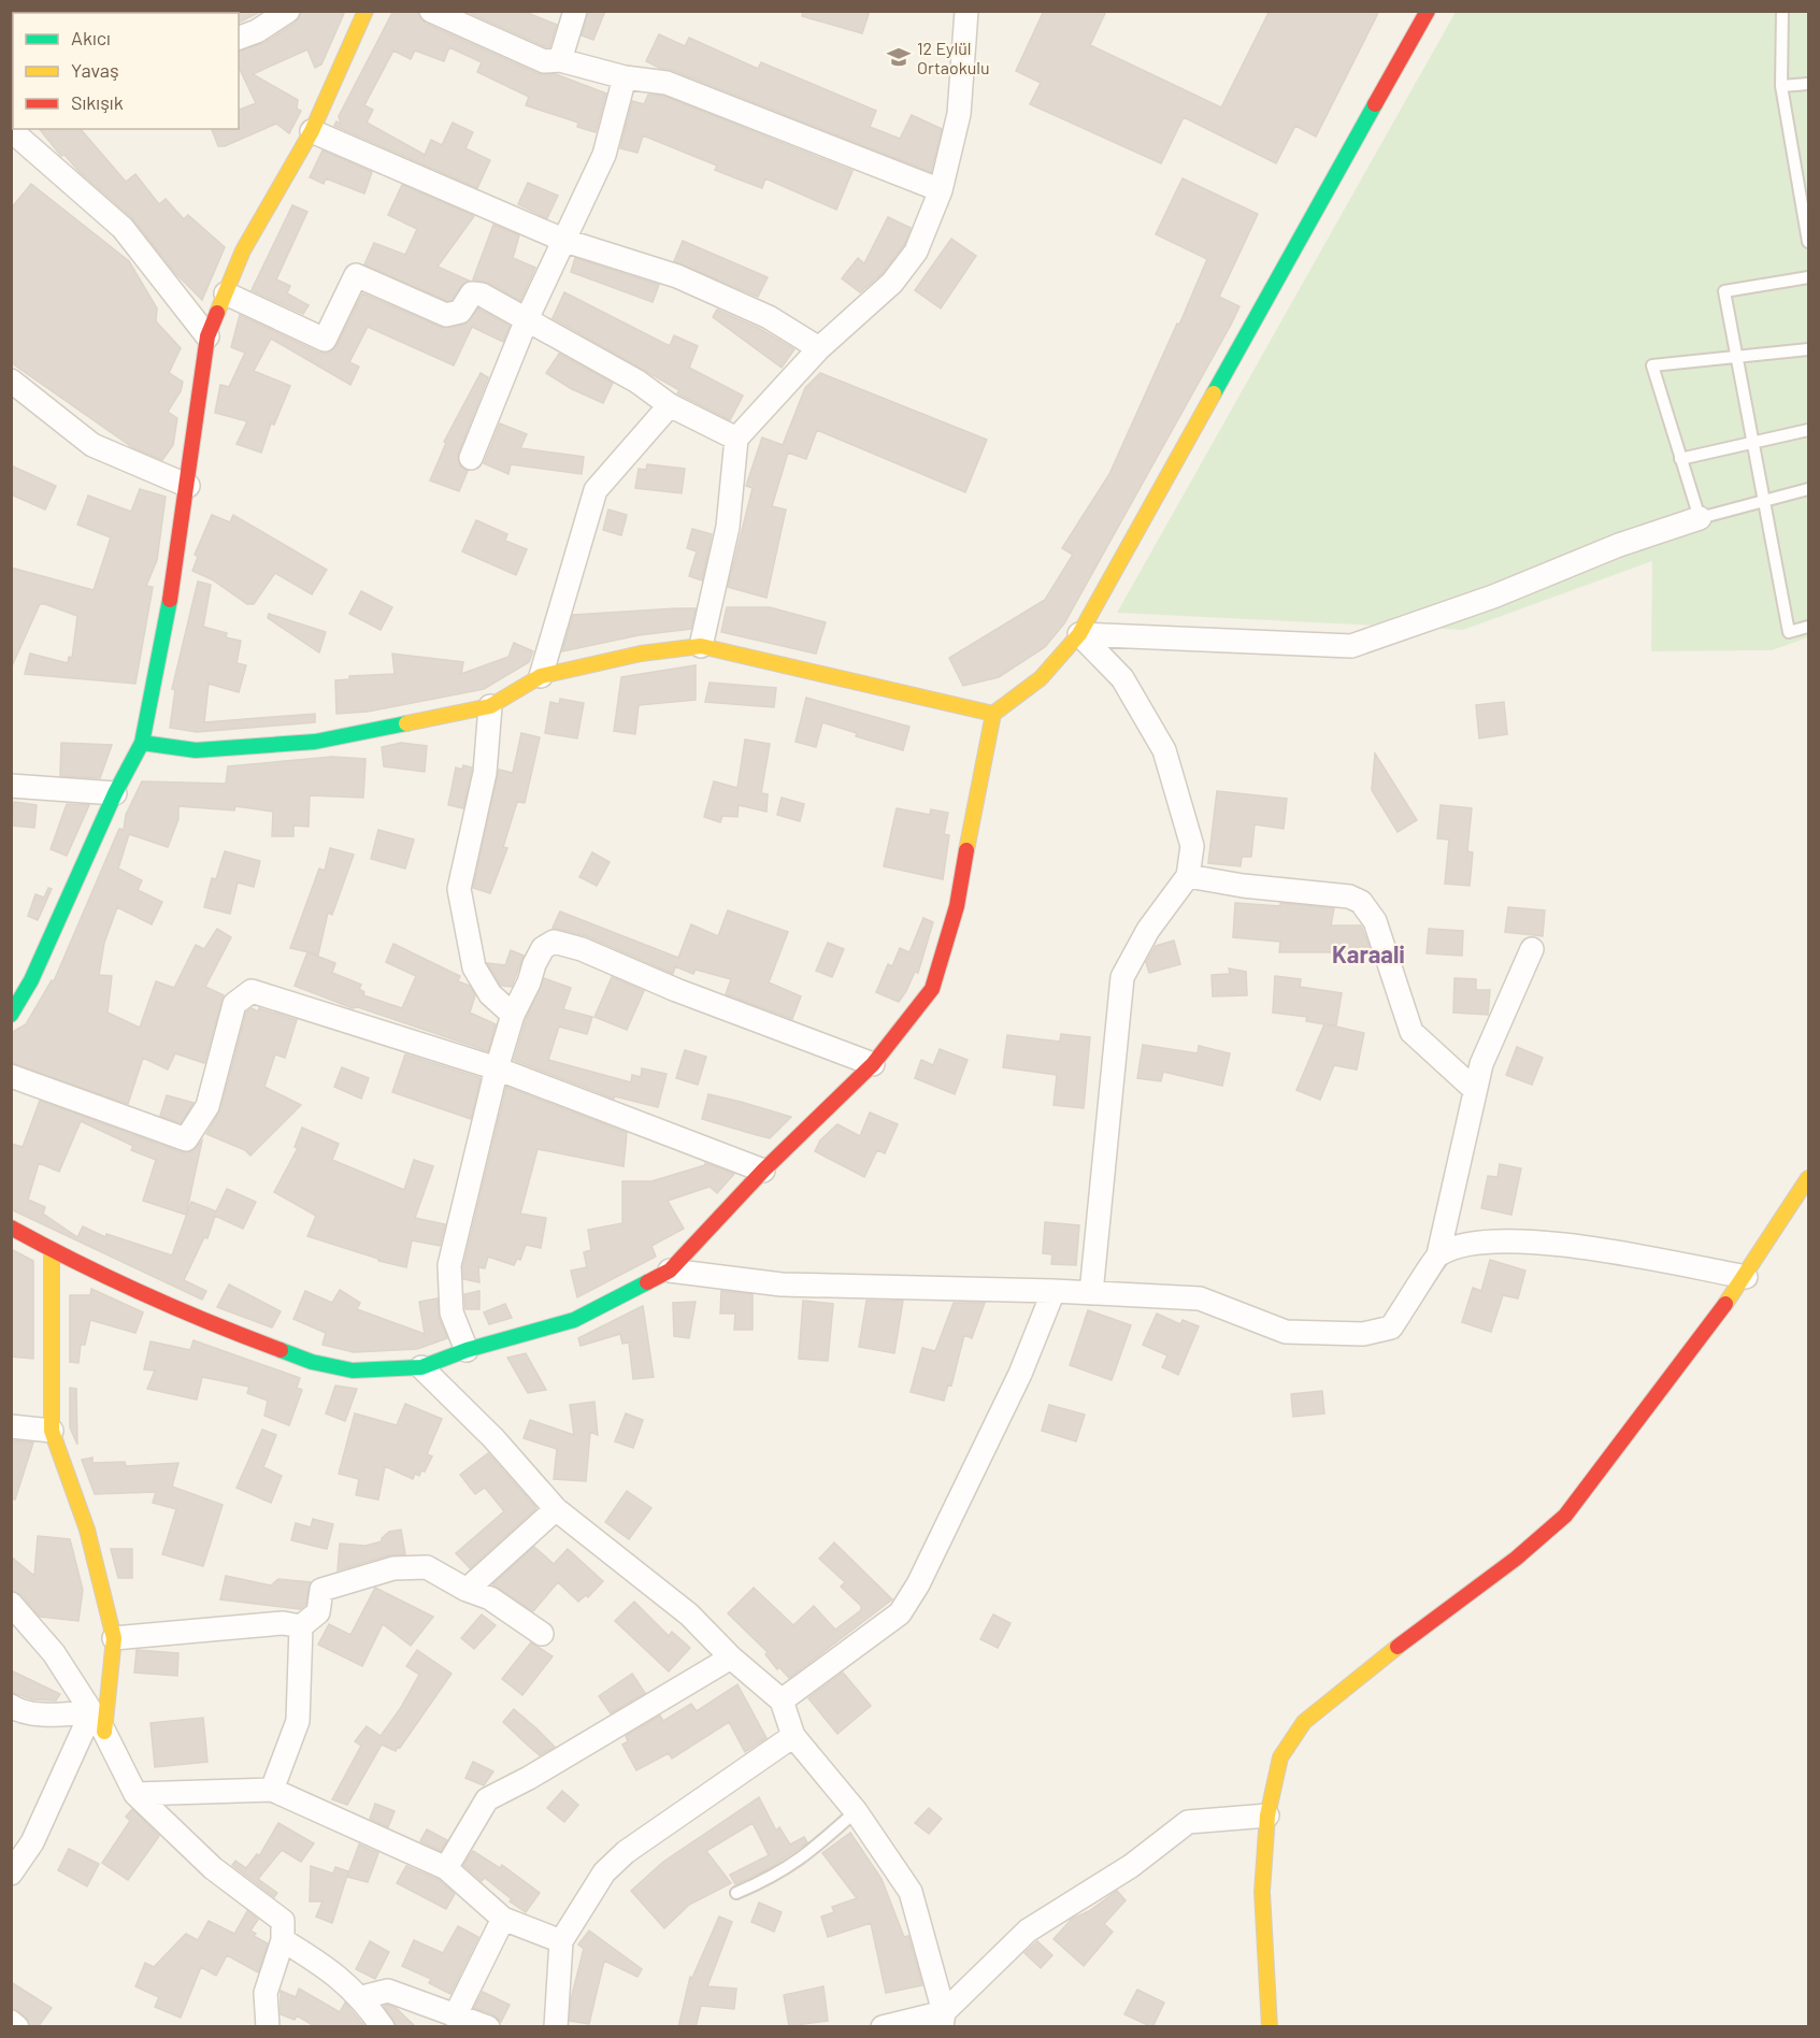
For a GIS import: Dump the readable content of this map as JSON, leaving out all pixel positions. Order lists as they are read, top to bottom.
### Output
{
  "districts": ["Karaali"],
  "places": {
    "school or university": ["12 Eylül Ortaokulu"]
  },
  "legend": ["Akıcı", "Yavaş", "Sıkışık"]
}
